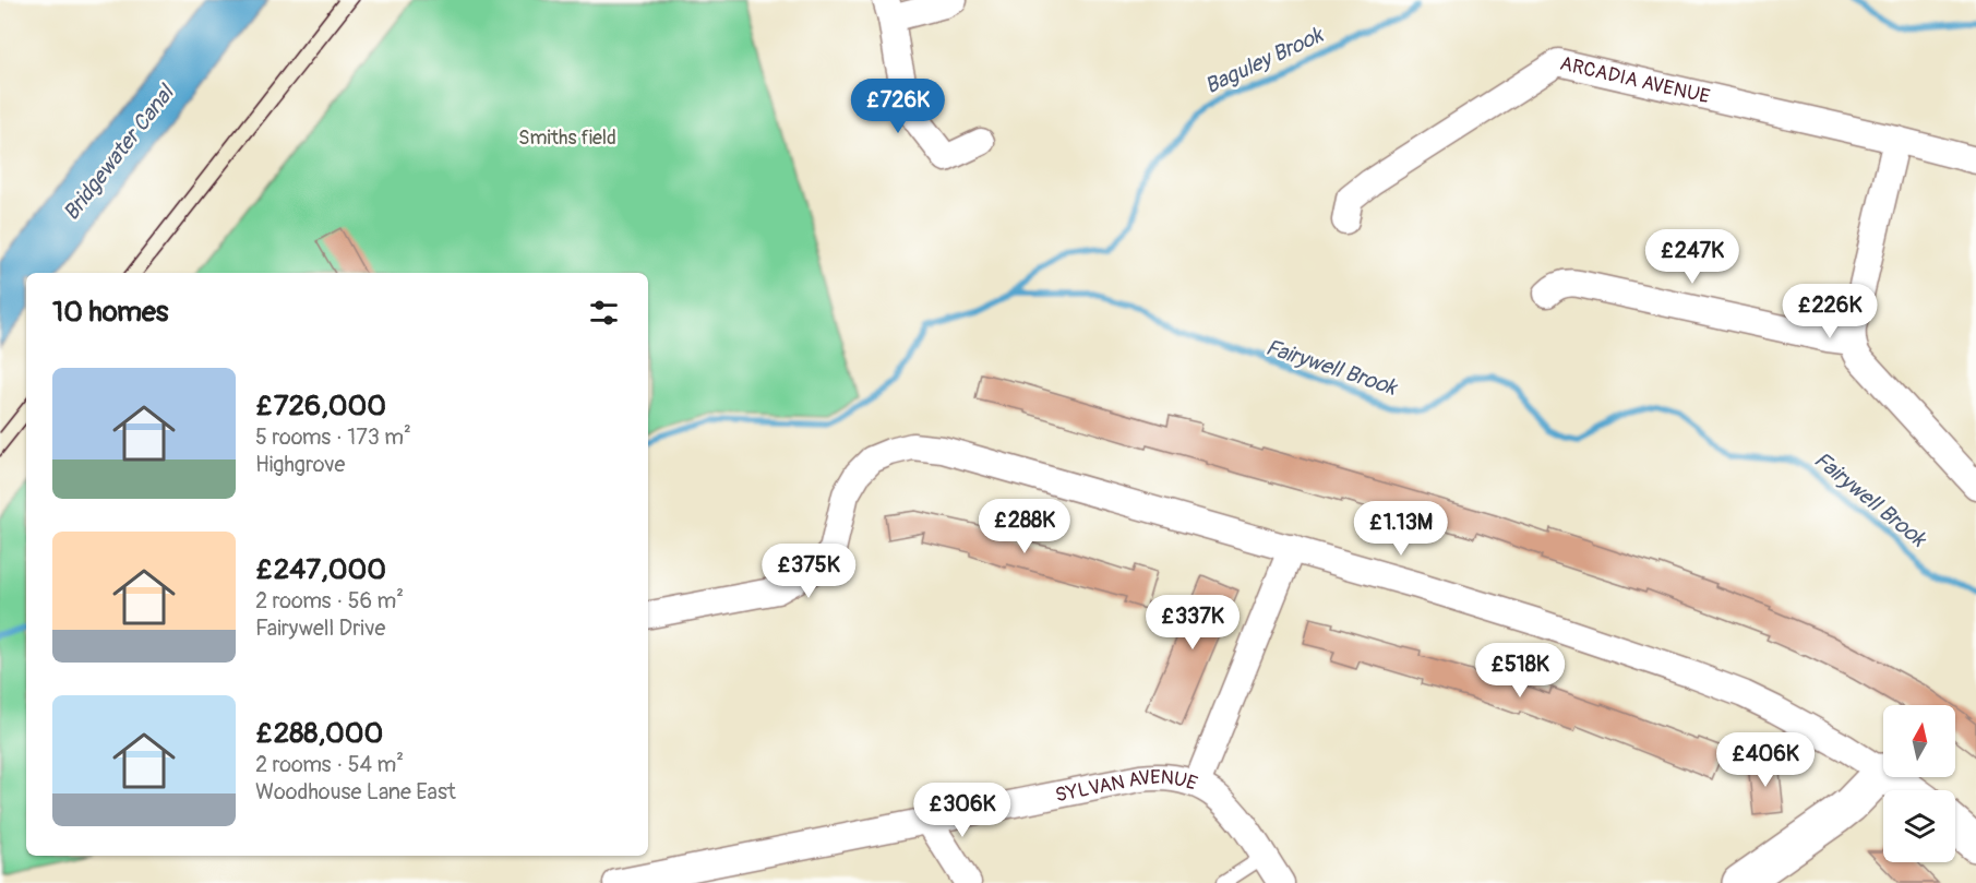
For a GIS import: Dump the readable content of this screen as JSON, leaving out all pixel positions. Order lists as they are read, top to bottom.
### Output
{
  "streets": {
    "street": ["ARCADIA AVENUE", "SYLVAN AVENUE"]
  },
  "water": ["Baguley Brook", "Bridgewater Canal", "Fairywell Brook"],
  "parks": ["Smiths field"],
  "north": "top",
  "page": {
    "price": [
      "£726K",
      "£247K",
      "£226K",
      "£288K",
      "£1.13M",
      "£375K",
      "£337K",
      "£518K",
      "£406K",
      "£306K"
    ],
    "heading": "10 homes",
    "list": [
      {
        "name": "£726,000",
        "note": "5 rooms · 173 m² · Highgrove"
      },
      {
        "name": "£247,000",
        "note": "2 rooms · 56 m² · Fairywell Drive"
      },
      {
        "name": "£288,000",
        "note": "2 rooms · 54 m² · Woodhouse Lane East"
      }
    ]
  }
}
